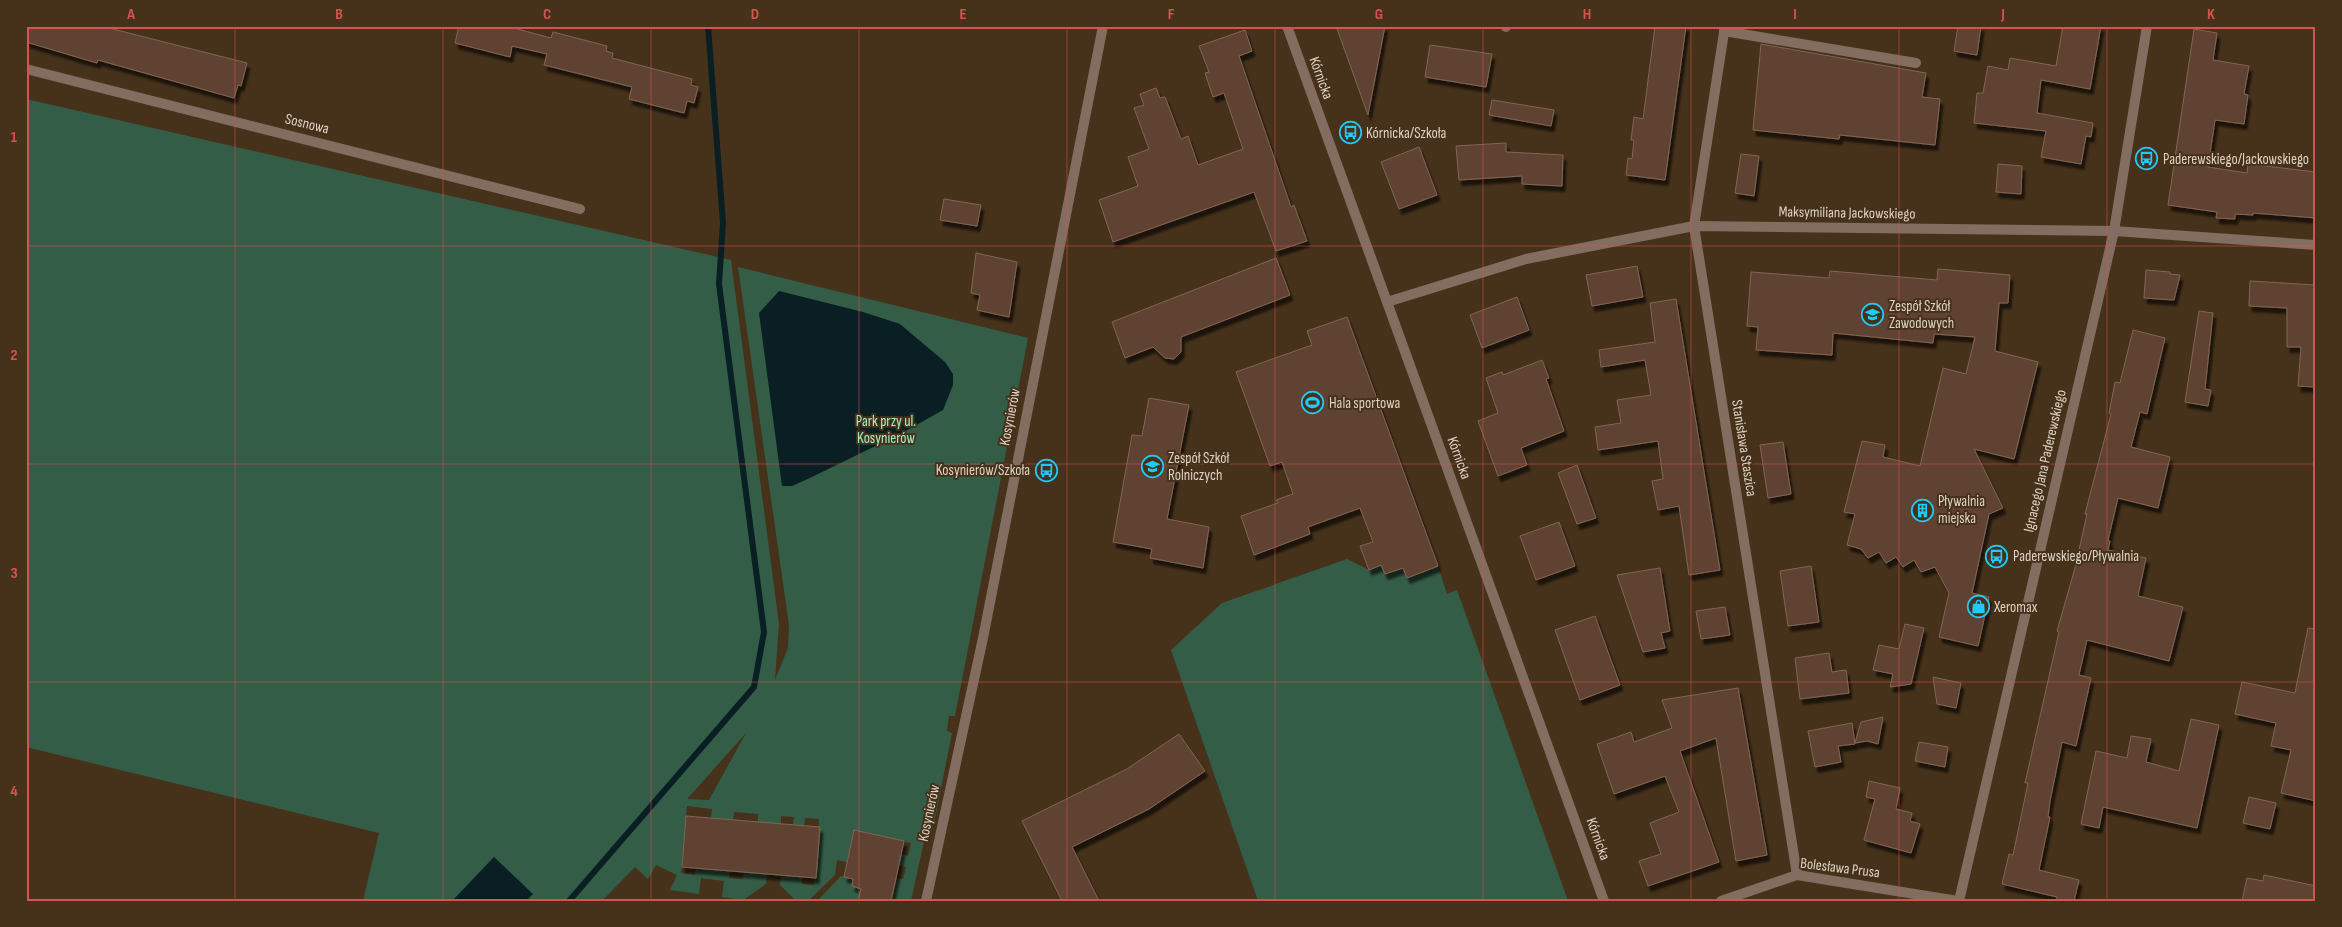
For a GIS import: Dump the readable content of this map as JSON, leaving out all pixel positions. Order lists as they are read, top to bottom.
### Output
{
  "streets": {
    "street": [
      "Kórnicka",
      "Sosnowa",
      "Maksymiliana Jackowskiego",
      "Kosynierów",
      "Stanisława Staszica",
      "Ignacego Jana Paderewskiego",
      "Bolesława Prusa"
    ]
  },
  "crossings": [
    ["Kórnicka", "Maksymiliana Jackowskiego"],
    ["Maksymiliana Jackowskiego", "Stanisława Staszica"],
    ["Maksymiliana Jackowskiego", "Ignacego Jana Paderewskiego"],
    ["Stanisława Staszica", "Bolesława Prusa"],
    ["Ignacego Jana Paderewskiego", "Bolesława Prusa"]
  ],
  "parks": ["Park przy ul. Kosynierów"],
  "places": {
    "bus stop": [
      "Kórnicka/Szkoła",
      "Paderewskiego/Jackowskiego",
      "Kosynierów/Szkoła",
      "Paderewskiego/Pływalnia"
    ],
    "school or university": ["Zespół Szkół Zawodowych", "Zespół Szkół Rolniczych"],
    "sports": ["Hala sportowa"],
    "building": ["Pływalnia miejska"],
    "shop": ["Xeromax"]
  },
  "grid": {
    "columns": [
      "A",
      "B",
      "C",
      "D",
      "E",
      "F",
      "G",
      "H",
      "I",
      "J",
      "K"
    ],
    "rows": [
      "1",
      "2",
      "3",
      "4"
    ]
  }
}
